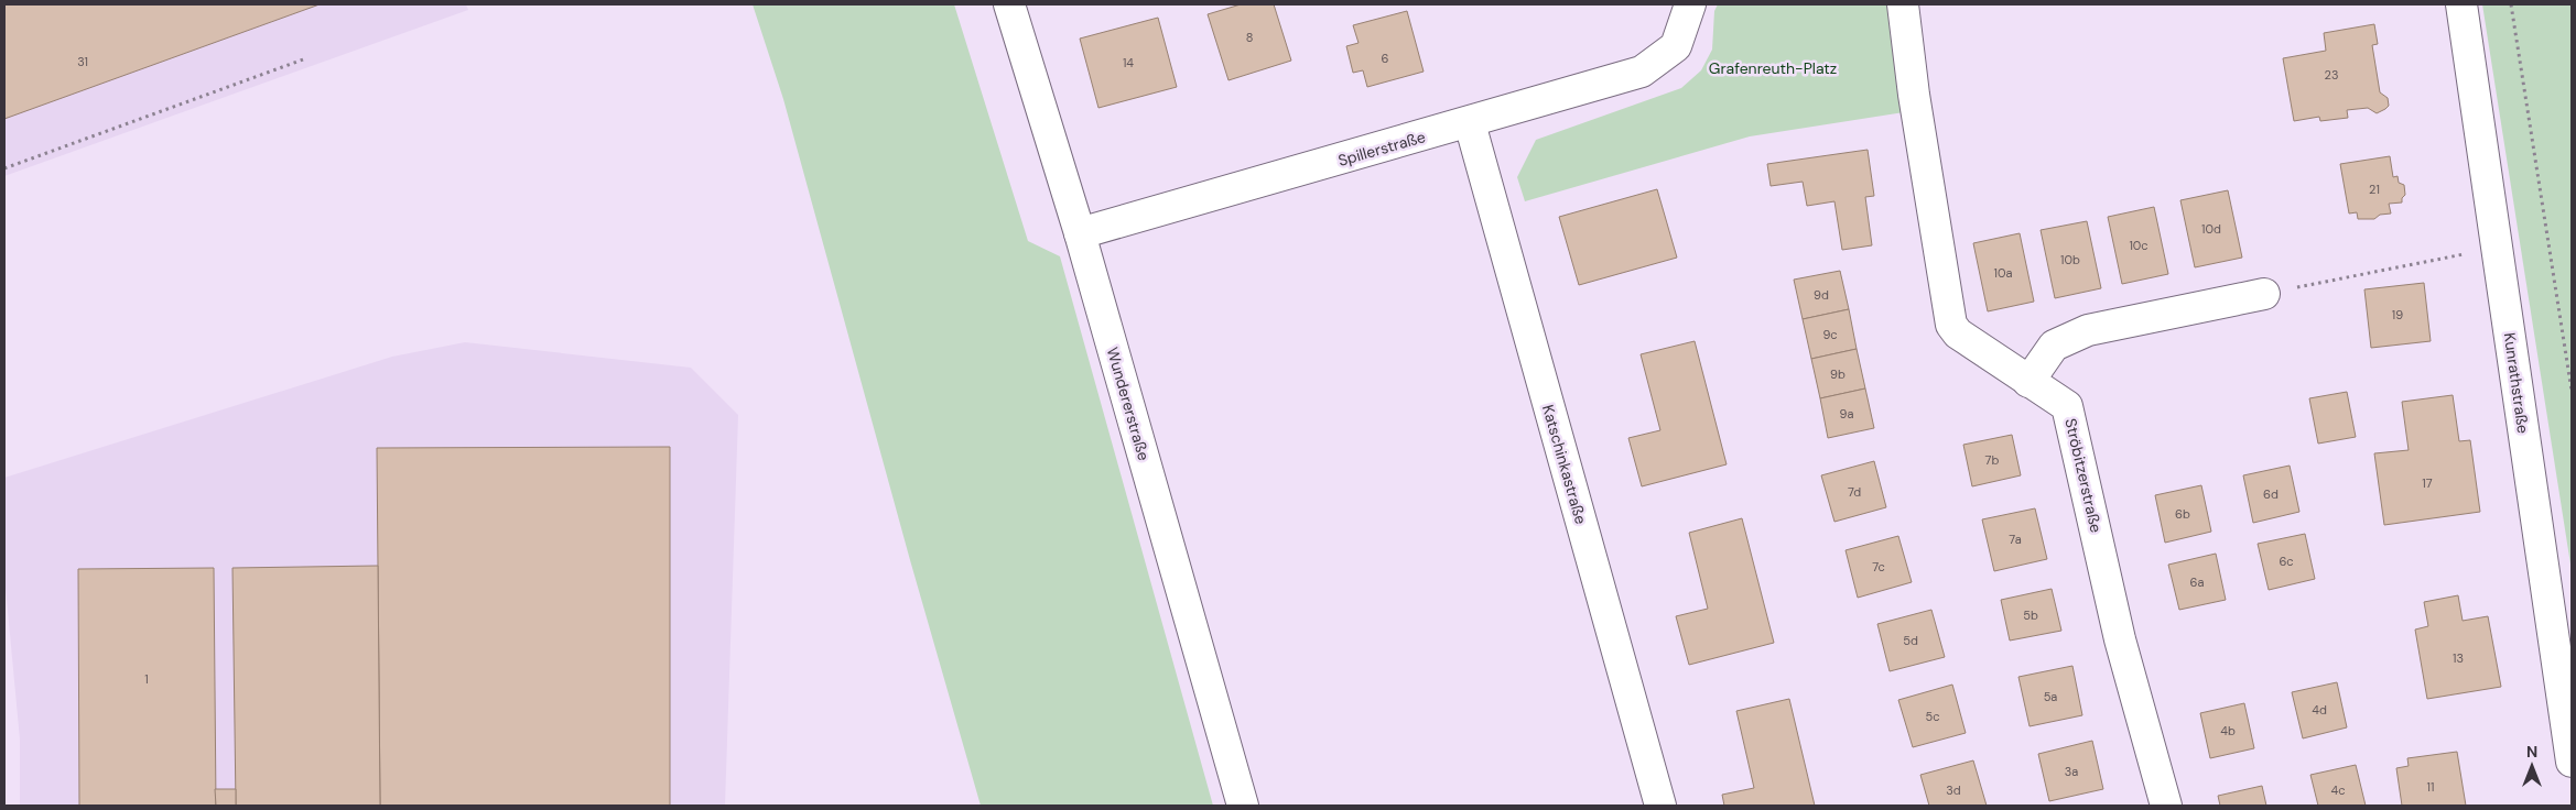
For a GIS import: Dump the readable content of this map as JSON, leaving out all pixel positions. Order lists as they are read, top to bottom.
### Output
{
  "streets": {
    "street": [
      "Spillerstraße",
      "Kunrathstraße",
      "Wundererstraße",
      "Katschinkastraße",
      "Ströbitzerstraße"
    ]
  },
  "crossings": [
    ["Spillerstraße", "Wundererstraße"],
    ["Spillerstraße", "Katschinkastraße"]
  ],
  "parks": ["Grafenreuth-Platz"],
  "house_numbers": [
    "8",
    "6",
    "31",
    "14",
    "23",
    "21",
    "10d",
    "10c",
    "10b",
    "10a",
    "9d",
    "19",
    "9c",
    "9b",
    "9a",
    "7b",
    "17",
    "7d",
    "6d",
    "6b",
    "7a",
    "6c",
    "7c",
    "6a",
    "5b",
    "5d",
    "13",
    "1",
    "5a",
    "4d",
    "5c",
    "4b",
    "3a",
    "11",
    "3d",
    "4c"
  ],
  "north": "top"
}
